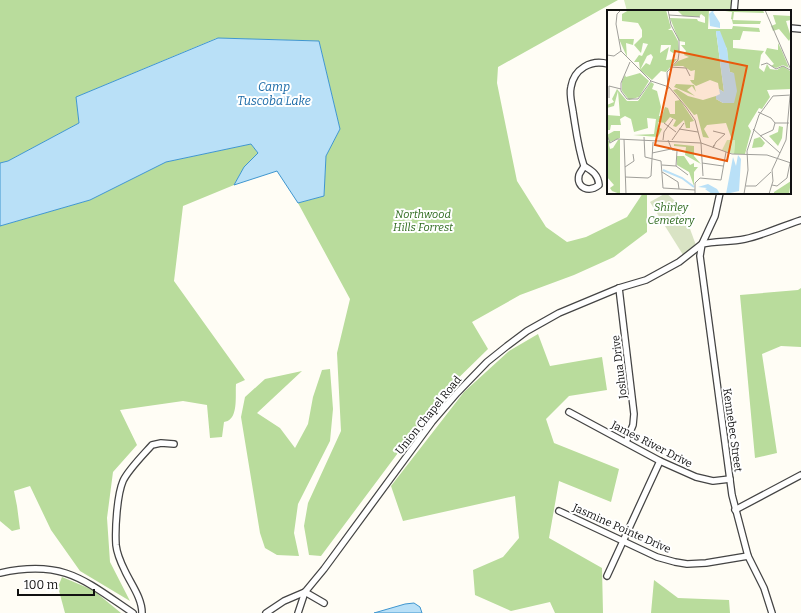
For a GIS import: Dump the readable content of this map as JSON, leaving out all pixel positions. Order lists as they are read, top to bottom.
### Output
{
  "streets": {
    "street": [
      "Joshua Drive",
      "Union Chapel Road",
      "Kennebec Street",
      "James River Drive",
      "Jasmine Pointe Drive"
    ]
  },
  "crossings": [
    ["Joshua Drive", "Union Chapel Road"],
    ["Joshua Drive", "James River Drive"],
    ["Union Chapel Road", "Kennebec Street"],
    ["Kennebec Street", "James River Drive"],
    ["Kennebec Street", "Jasmine Pointe Drive"]
  ],
  "water": ["Camp Tuscoba Lake"],
  "parks": ["Shirley Cemetery", "Northwood Hills Forrest"],
  "scale_bar": "100 m"
}
